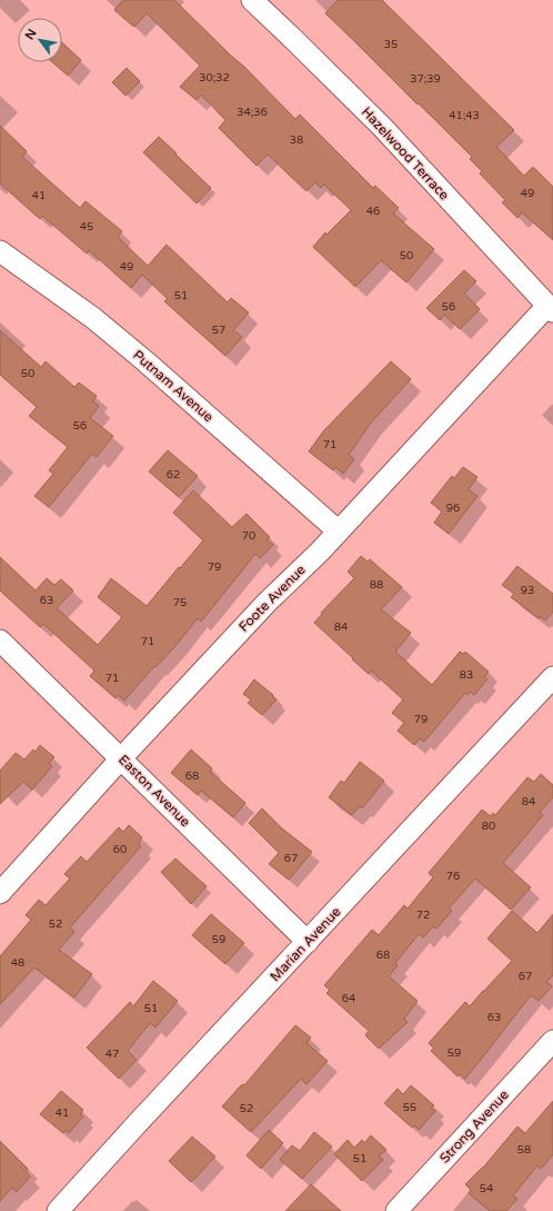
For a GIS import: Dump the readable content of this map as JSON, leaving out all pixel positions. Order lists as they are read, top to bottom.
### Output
{
  "streets": {
    "street": [
      "Hazelwood Terrace",
      "Putnam Avenue",
      "Foote Avenue",
      "Easton Avenue",
      "Marian Avenue",
      "Strong Avenue"
    ]
  },
  "crossings": [
    ["Hazelwood Terrace", "Foote Avenue"],
    ["Putnam Avenue", "Foote Avenue"],
    ["Foote Avenue", "Easton Avenue"],
    ["Easton Avenue", "Marian Avenue"]
  ],
  "house_numbers": [
    "35",
    "30;32",
    "37;39",
    "34;36",
    "41;43",
    "38",
    "49",
    "41",
    "46",
    "45",
    "50",
    "49",
    "51",
    "56",
    "57",
    "50",
    "56",
    "71",
    "62",
    "96",
    "70",
    "79",
    "88",
    "93",
    "63",
    "75",
    "84",
    "71",
    "83",
    "71",
    "79",
    "68",
    "84",
    "80",
    "60",
    "67",
    "76",
    "72",
    "52",
    "59",
    "68",
    "48",
    "67",
    "64",
    "51",
    "63",
    "59",
    "47",
    "55",
    "52",
    "41",
    "58",
    "51",
    "54"
  ],
  "north": "top left"
}
